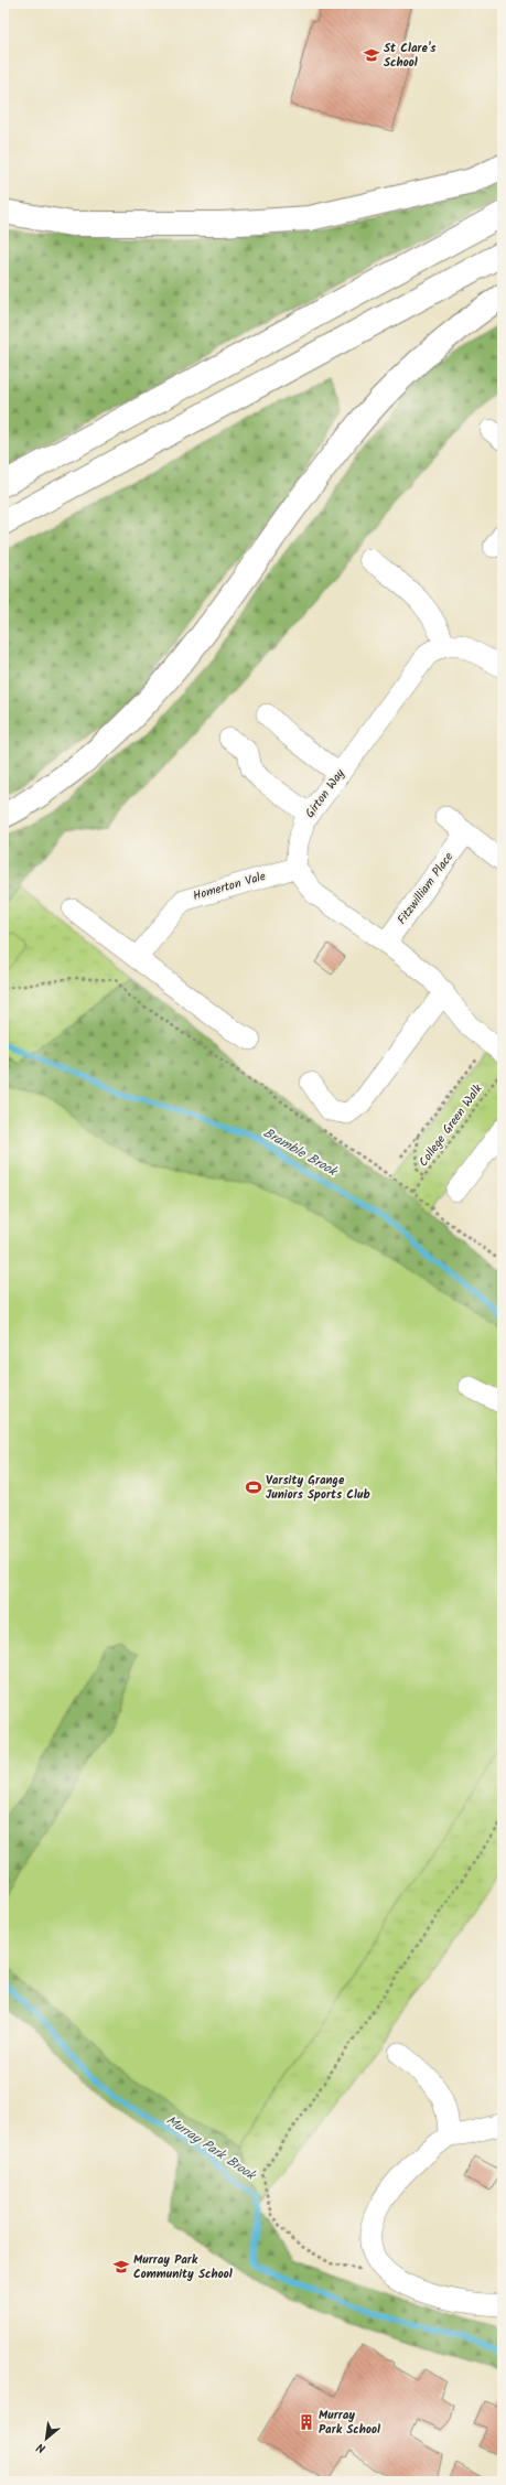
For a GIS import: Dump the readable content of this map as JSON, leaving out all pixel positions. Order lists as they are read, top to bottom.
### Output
{
  "streets": {
    "street": ["Girton Way", "Homerton Vale", "Fitzwilliam Place"],
    "path": ["College Green Walk"]
  },
  "crossings": [
    ["Girton Way", "Homerton Vale"]
  ],
  "water": ["Bramble Brook", "Murray Park Brook"],
  "places": {
    "school or university": ["St Clare's School", "Murray Park Community School"],
    "sports": ["Varsity Grange Juniors Sports Club"],
    "building": ["Murray Park School"]
  },
  "north": "bottom left"
}
